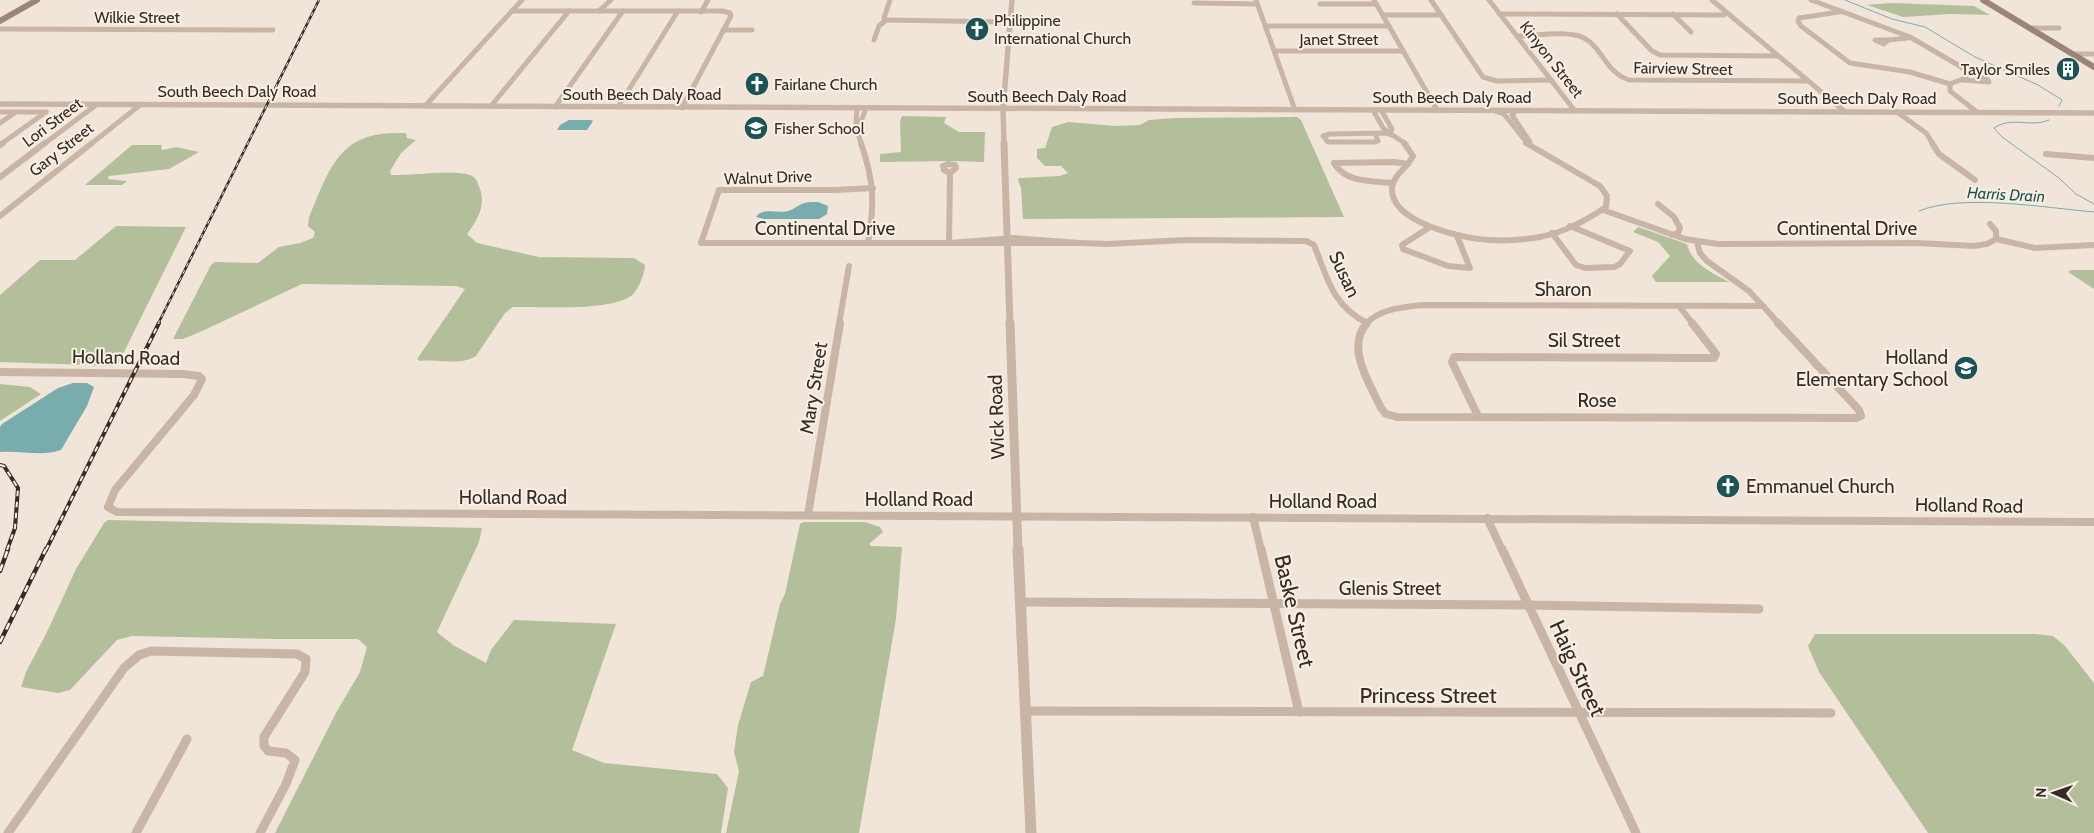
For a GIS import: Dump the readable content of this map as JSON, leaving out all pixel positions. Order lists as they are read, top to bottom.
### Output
{
  "streets": {
    "street": [
      "Wilkie Street",
      "Janet Street",
      "Kinyon Street",
      "Fairview Street",
      "South Beech Daly Road",
      "Lori Street",
      "Gary Street",
      "Walnut Drive",
      "Continental Drive",
      "Susan",
      "Sharon",
      "Sil Street",
      "Holland Road",
      "Mary Street",
      "Rose",
      "Wick Road",
      "Glenis Street",
      "Baske Street",
      "Haig Street",
      "Princess Street"
    ]
  },
  "crossings": [
    ["Kinyon Street", "Fairview Street"],
    ["Kinyon Street", "South Beech Daly Road"],
    ["South Beech Daly Road", "Lori Street"],
    ["South Beech Daly Road", "Gary Street"],
    ["South Beech Daly Road", "Wick Road"],
    ["Walnut Drive", "Continental Drive"],
    ["Continental Drive", "Susan"],
    ["Continental Drive", "Wick Road"],
    ["Susan", "Sharon"],
    ["Susan", "Rose"],
    ["Sharon", "Sil Street"],
    ["Sharon", "Rose"],
    ["Sil Street", "Rose"],
    ["Holland Road", "Mary Street"],
    ["Holland Road", "Wick Road"],
    ["Holland Road", "Baske Street"],
    ["Holland Road", "Haig Street"],
    ["Wick Road", "Glenis Street"],
    ["Wick Road", "Princess Street"],
    ["Glenis Street", "Baske Street"],
    ["Glenis Street", "Haig Street"],
    ["Baske Street", "Princess Street"],
    ["Haig Street", "Princess Street"]
  ],
  "water": ["Harris Drain"],
  "places": {
    "church": ["Philippine International Church", "Fairlane Church", "Emmanuel Church"],
    "building": ["Taylor Smiles"],
    "school or university": ["Fisher School", "Holland Elementary School"]
  },
  "north": "left"
}
